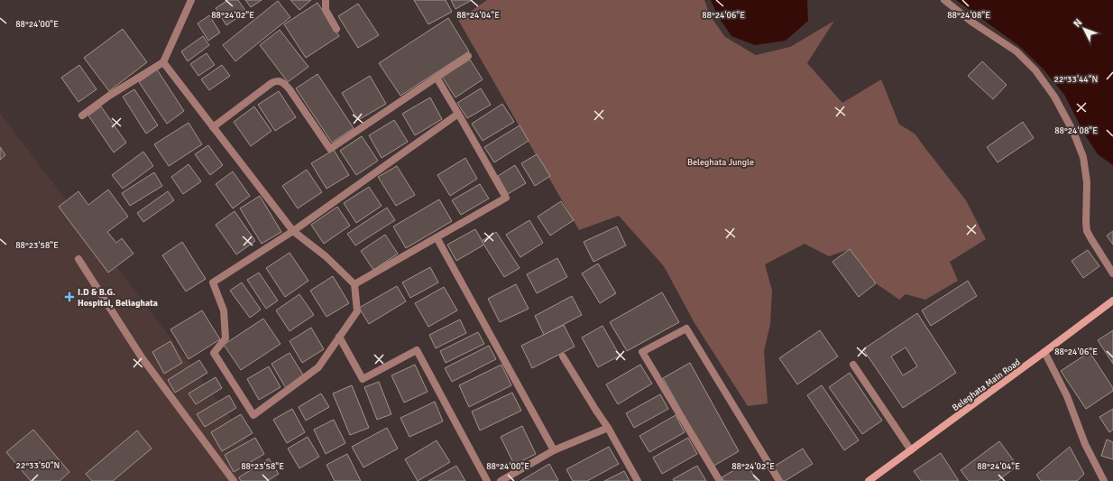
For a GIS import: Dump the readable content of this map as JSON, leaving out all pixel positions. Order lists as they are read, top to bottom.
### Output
{
  "streets": {
    "main road": ["Beleghata Main Road"]
  },
  "parks": ["Beleghata Jungle"],
  "places": {
    "health": ["I.D & B.G. Hospital, Beliaghata"]
  },
  "north": "top left",
  "coordinates": [
    "88°24'02\"E",
    "88°24'04\"E",
    "88°24'06\"E",
    "88°24'08\"E",
    "88°24'00\"E",
    "22°33'44\"N",
    "88°23'58\"E",
    "22°33'50\"N"
  ]
}
